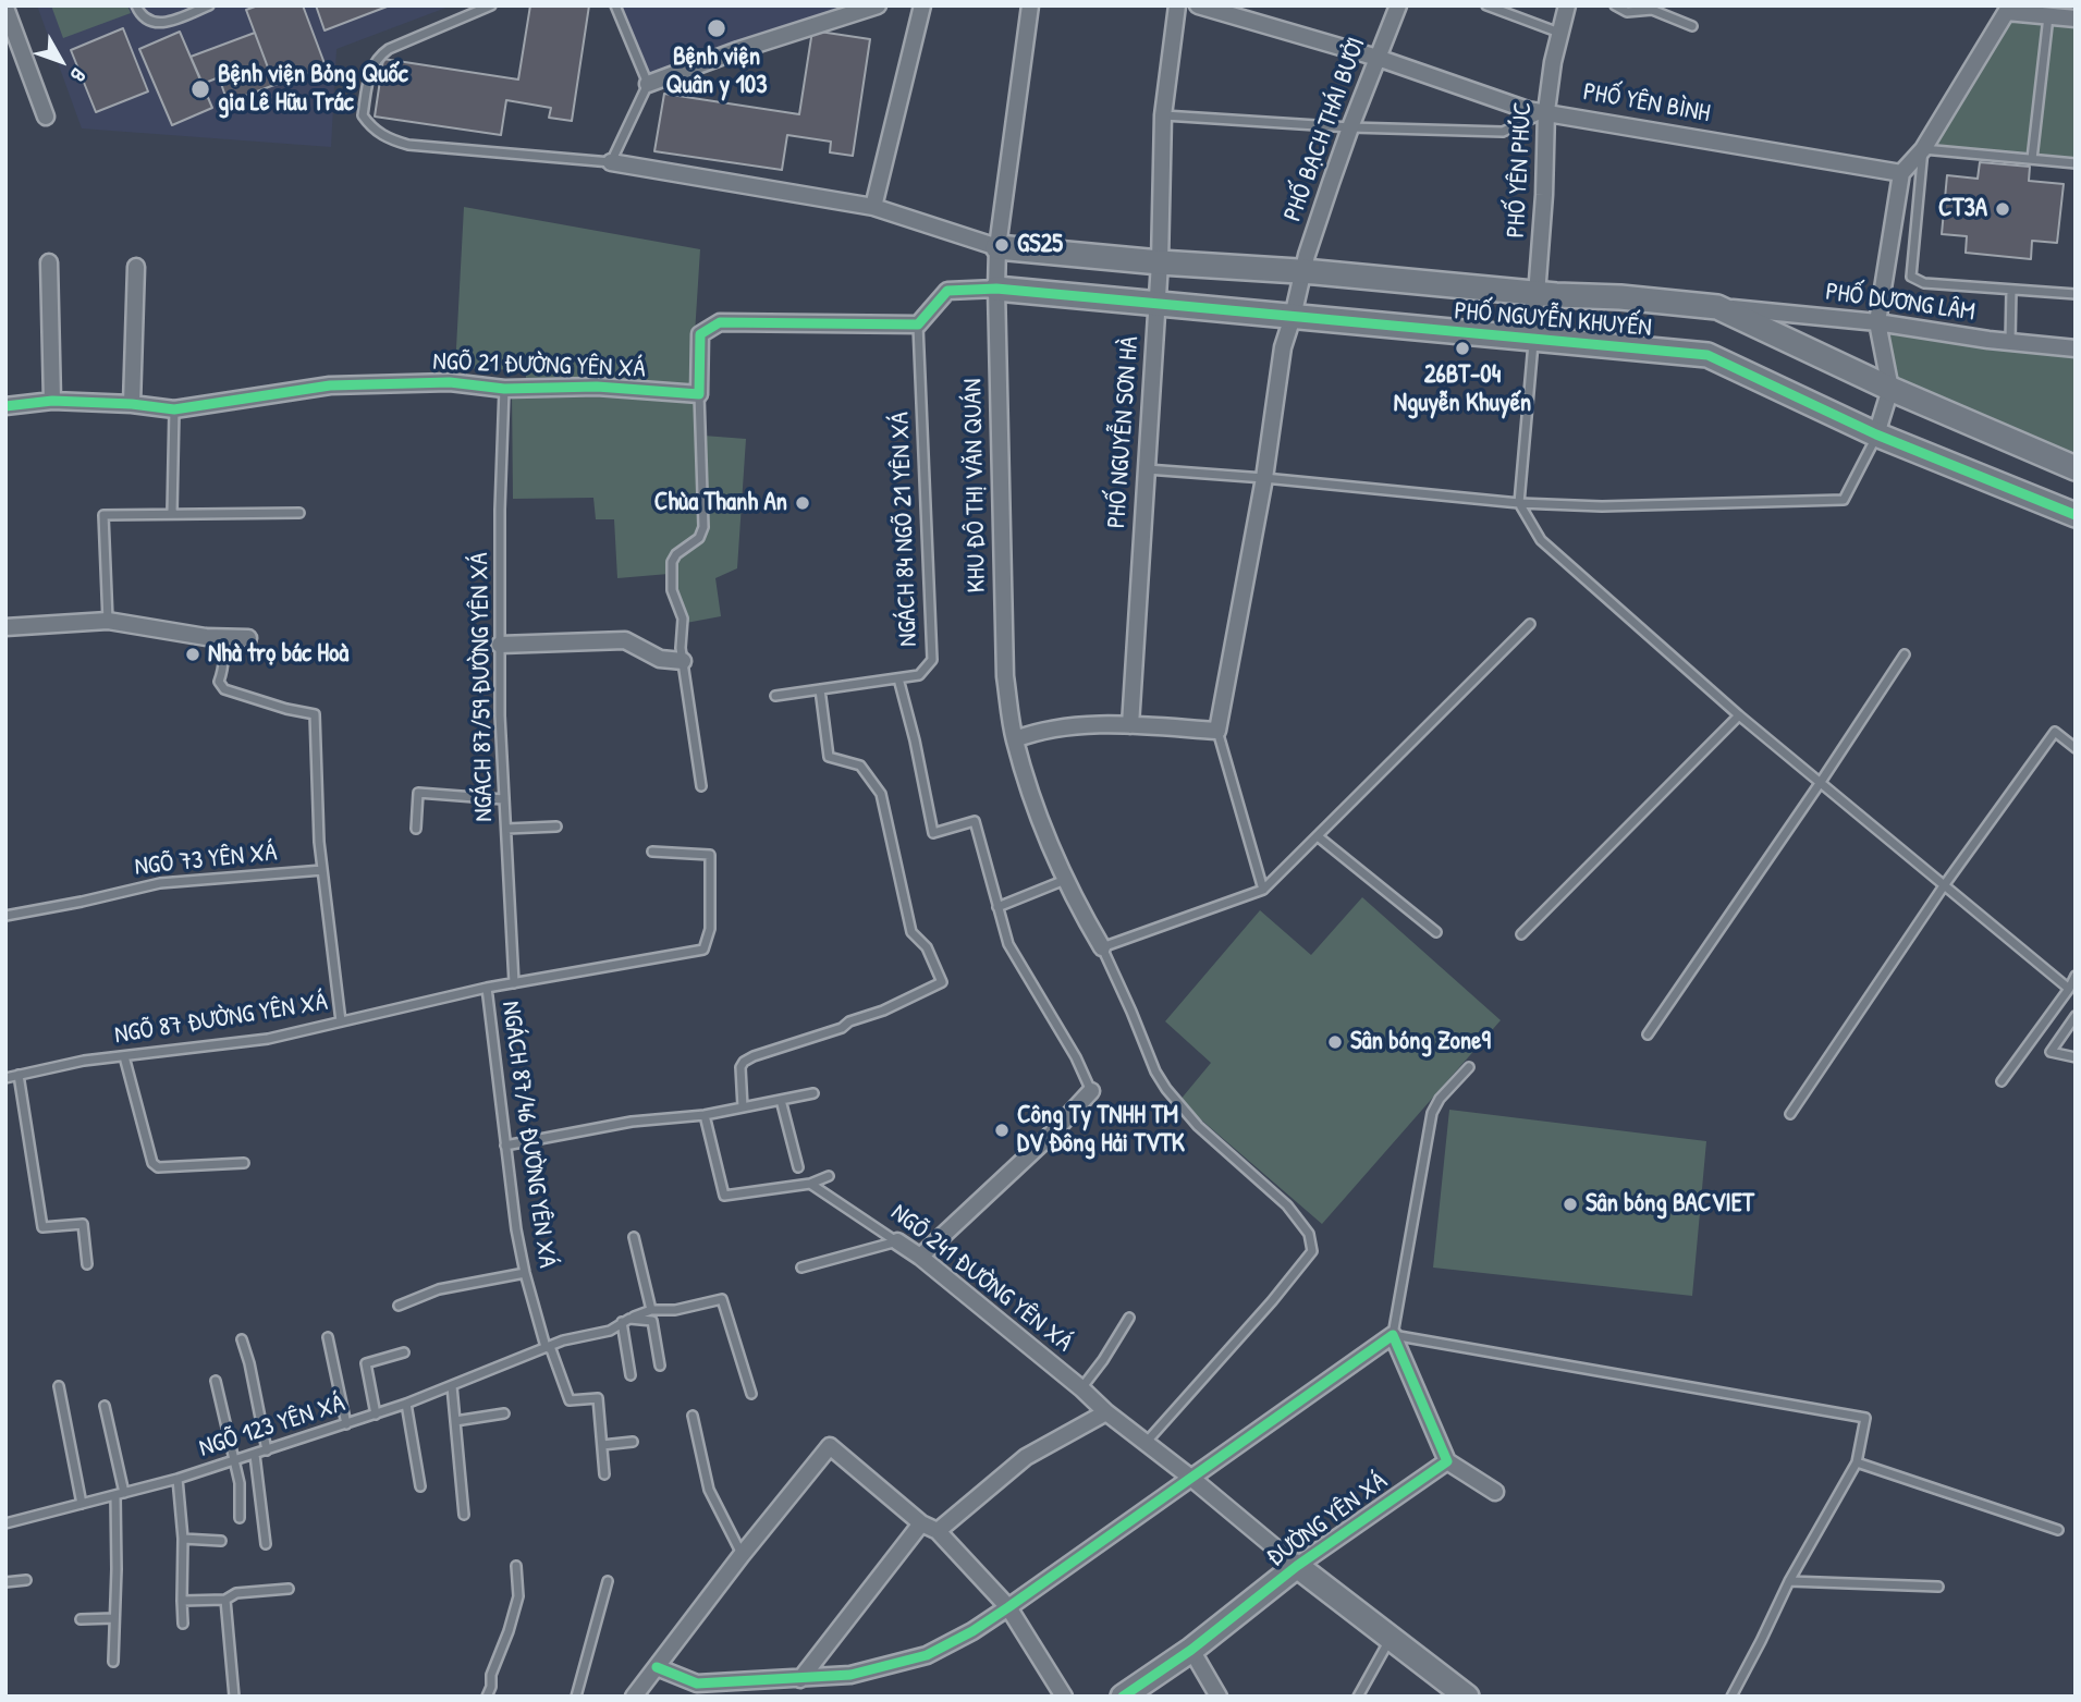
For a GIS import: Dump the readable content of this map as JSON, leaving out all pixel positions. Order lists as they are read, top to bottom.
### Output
{
  "streets": {
    "street": [
      "PHỐ YÊN BÌNH",
      "PHỐ BẠCH THÁI BƯỞI",
      "PHỐ YÊN PHÚC",
      "PHỐ DƯƠNG LÂM",
      "PHỐ NGUYỄN KHUYẾN",
      "NGÕ 21 ĐƯỜNG YÊN XÁ",
      "PHỐ NGUYỄN SƠN HÀ",
      "KHU ĐÔ THỊ VĂN QUÁN",
      "NGÕ 241 ĐƯỜNG YÊN XÁ",
      "ĐƯỜNG YÊN XÁ"
    ],
    "lane": [
      "NGÁCH 84 NGÕ 21 YÊN XÁ",
      "NGÁCH 87/59 ĐƯỜNG YÊN XÁ",
      "NGÕ 73 YÊN XÁ",
      "NGÕ 87 ĐƯỜNG YÊN XÁ",
      "NGÁCH 87/46 ĐƯỜNG YÊN XÁ",
      "NGÕ 123 YÊN XÁ"
    ]
  },
  "crossings": [
    ["PHỐ YÊN BÌNH", "PHỐ BẠCH THÁI BƯỞI"],
    ["PHỐ YÊN BÌNH", "PHỐ YÊN PHÚC"],
    ["PHỐ BẠCH THÁI BƯỞI", "PHỐ NGUYỄN KHUYẾN"],
    ["PHỐ YÊN PHÚC", "PHỐ NGUYỄN KHUYẾN"],
    ["PHỐ DƯƠNG LÂM", "PHỐ NGUYỄN KHUYẾN"],
    ["PHỐ NGUYỄN KHUYẾN", "PHỐ NGUYỄN SƠN HÀ"],
    ["PHỐ NGUYỄN KHUYẾN", "KHU ĐÔ THỊ VĂN QUÁN"],
    ["NGÕ 21 ĐƯỜNG YÊN XÁ", "NGÁCH 87/59 ĐƯỜNG YÊN XÁ"],
    ["NGÁCH 87/59 ĐƯỜNG YÊN XÁ", "NGÕ 87 ĐƯỜNG YÊN XÁ"],
    ["NGÕ 87 ĐƯỜNG YÊN XÁ", "NGÁCH 87/46 ĐƯỜNG YÊN XÁ"],
    ["NGÁCH 87/46 ĐƯỜNG YÊN XÁ", "NGÕ 123 YÊN XÁ"],
    ["NGÕ 241 ĐƯỜNG YÊN XÁ", "ĐƯỜNG YÊN XÁ"]
  ],
  "places": [
    "Bệnh viện Quân y 103",
    "Bệnh viện Bỏng Quốc gia Lê Hữu Trác",
    "CT3A",
    "GS25",
    "26BT-04 Nguyễn Khuyến",
    "Chùa Thanh An",
    "Nhà trọ bác Hoà",
    "Sân bóng Zone9",
    "Công Ty TNHH TM DV Đông Hải TVTK",
    "Sân bóng BACVIET"
  ],
  "north": "bottom right"
}
